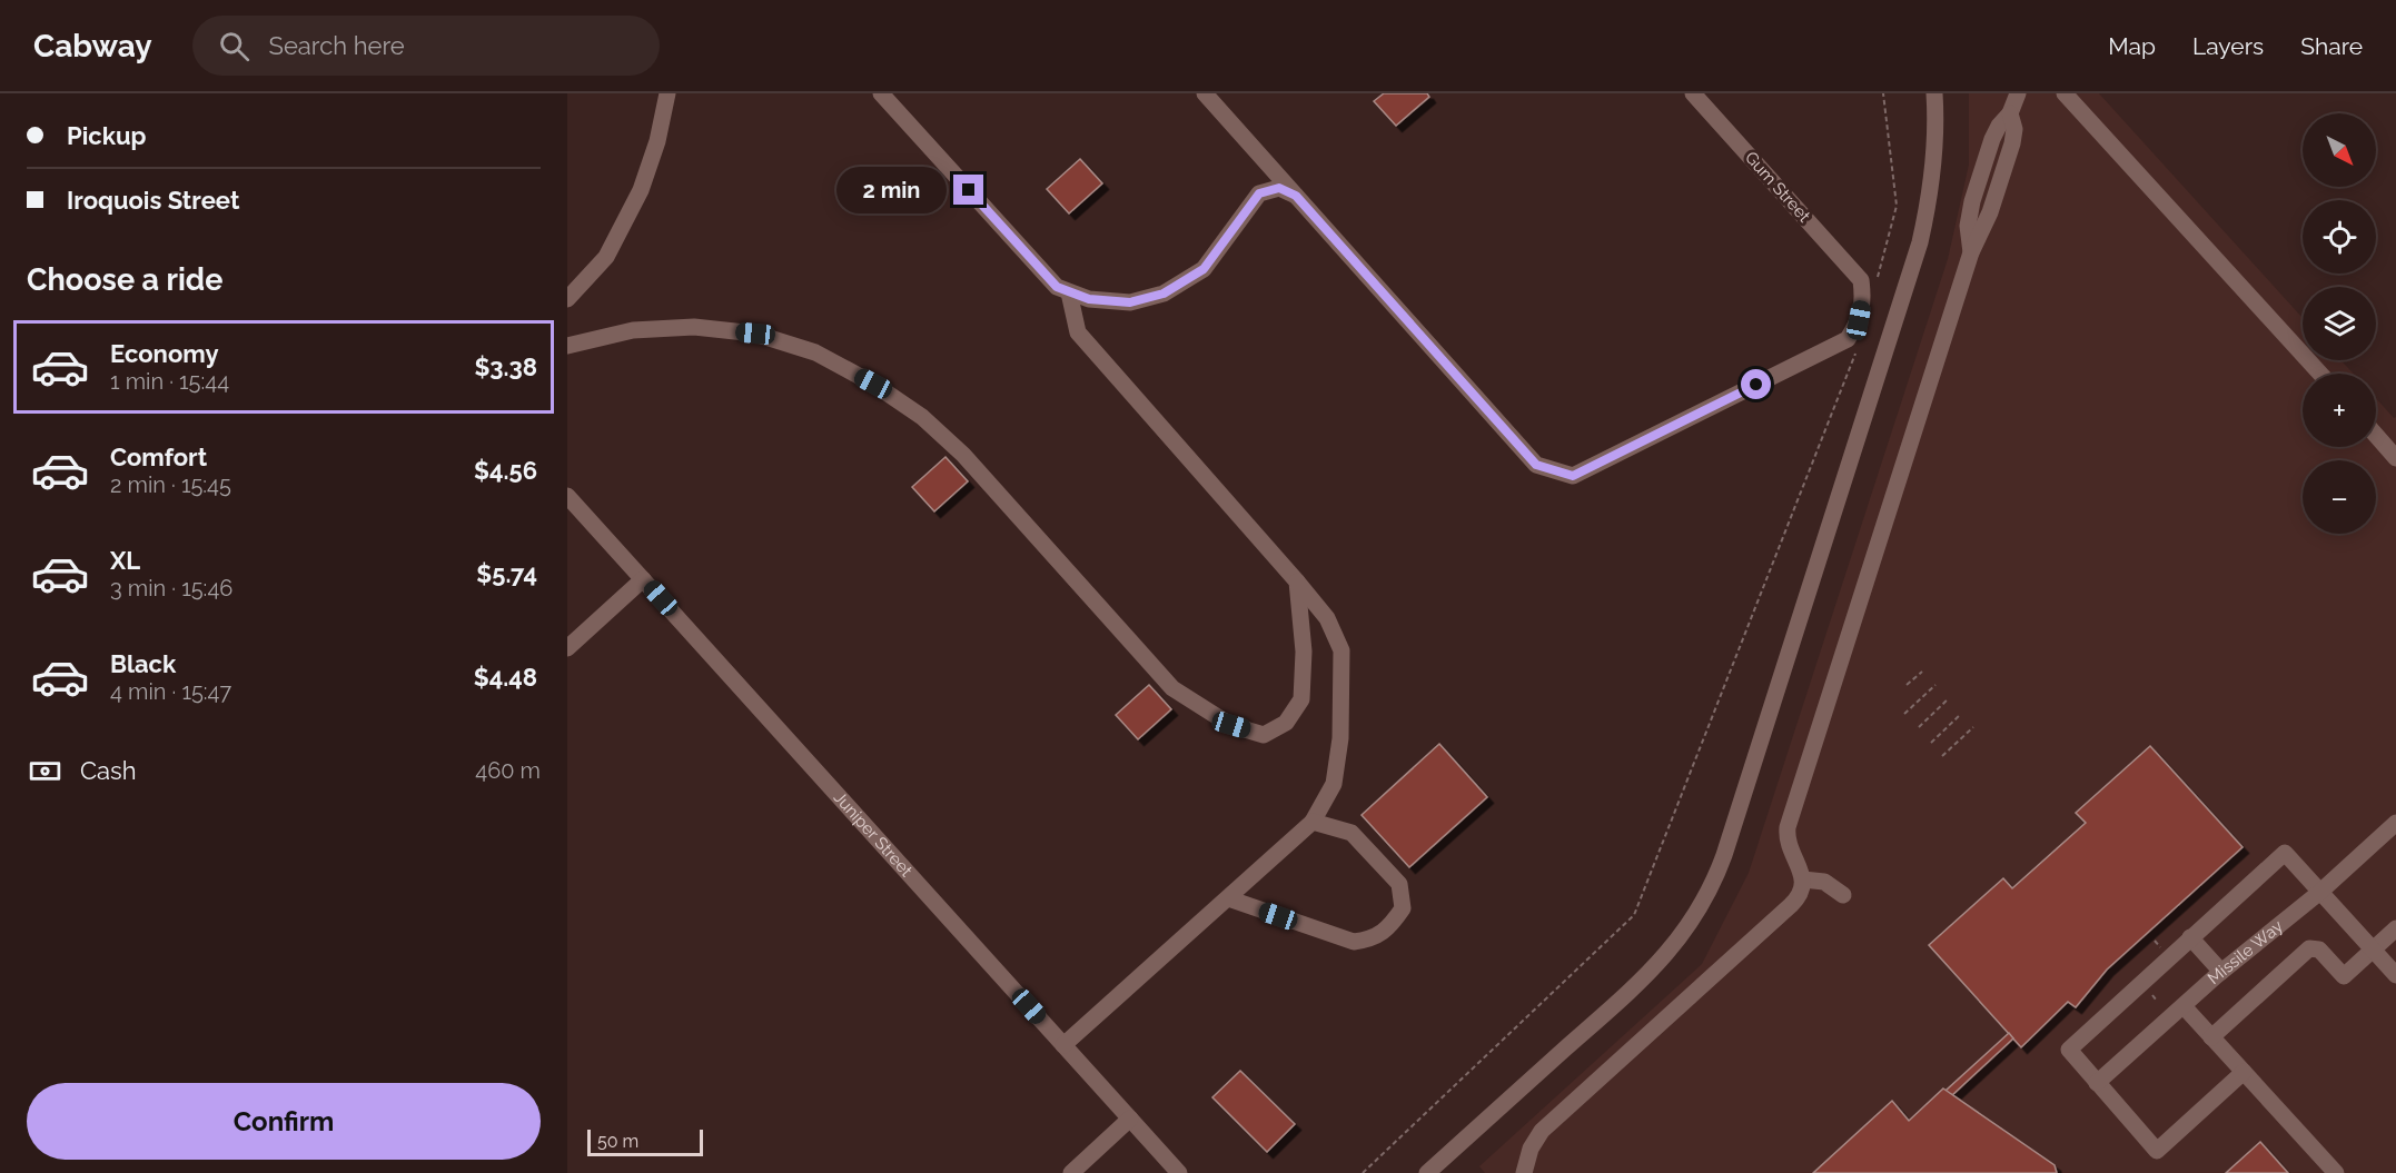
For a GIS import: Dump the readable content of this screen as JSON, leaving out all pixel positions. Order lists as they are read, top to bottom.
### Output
{
  "streets": {
    "street": ["Gum Street", "Juniper Street", "Missile Way"]
  },
  "scale_bar": "50 m",
  "north": "bottom right",
  "page": {
    "header": "Cabway",
    "search": "Search here",
    "nav": ["Map", "Layers", "Share"],
    "banner": ["Pickup", "Iroquois Street"],
    "map_buttons": ["+", "−"],
    "bubble": "2 min",
    "heading": "Choose a ride",
    "list": [
      {
        "name": "Economy",
        "note": "1 min · 15:44",
        "value": "$3.38"
      },
      {
        "name": "Comfort",
        "note": "2 min · 15:45",
        "value": "$4.56"
      },
      {
        "name": "XL",
        "note": "3 min · 15:46",
        "value": "$5.74"
      },
      {
        "name": "Black",
        "note": "4 min · 15:47",
        "value": "$4.48"
      }
    ],
    "pay": ["Cash", "460 m"],
    "buttons": "Confirm",
    "scale": "50 m"
  }
}
